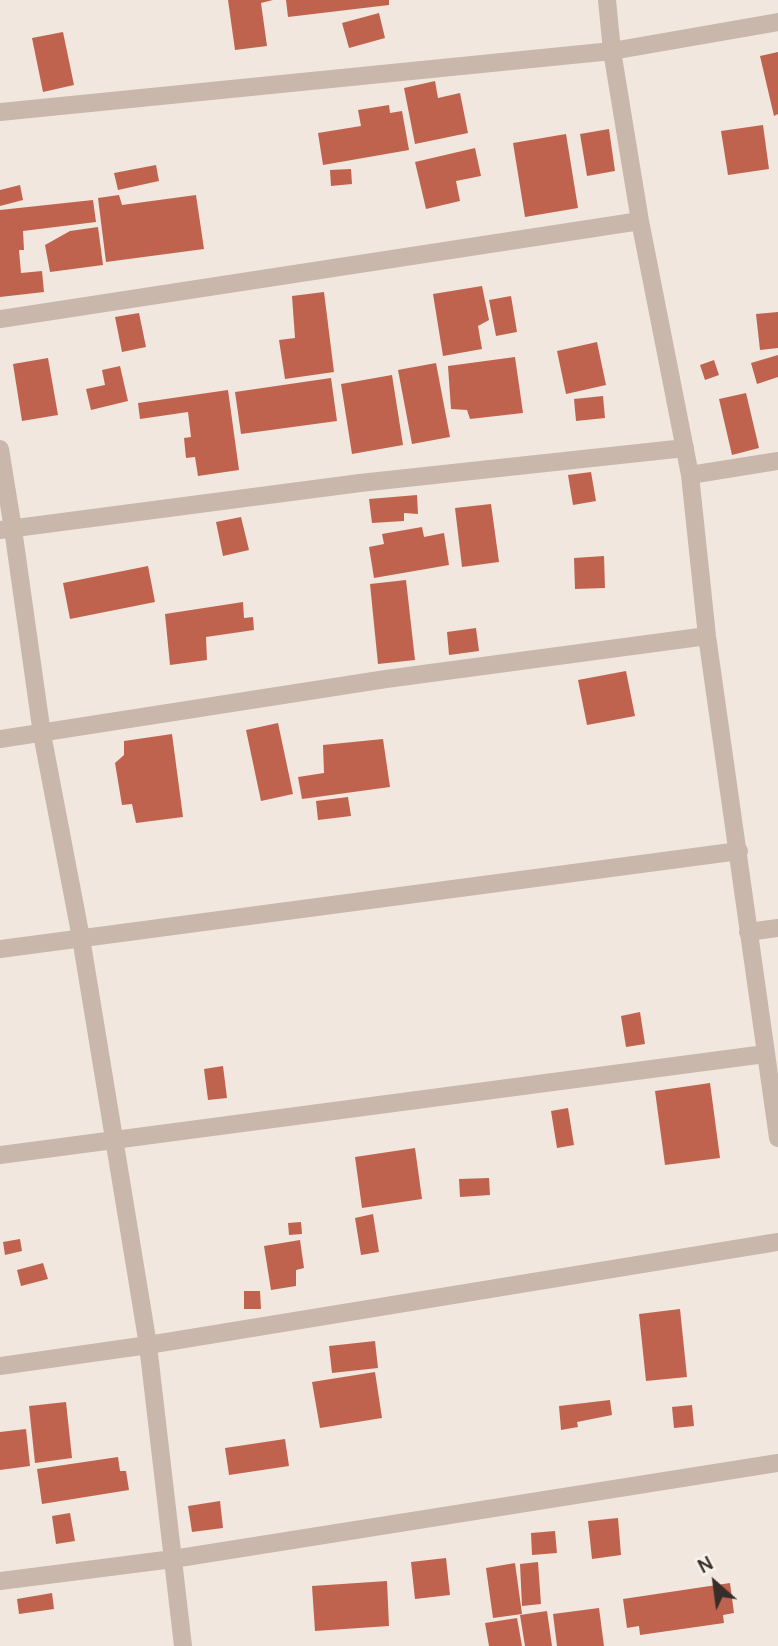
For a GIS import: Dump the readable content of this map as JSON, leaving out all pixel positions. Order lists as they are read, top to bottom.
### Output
{
  "north": "top left"
}
